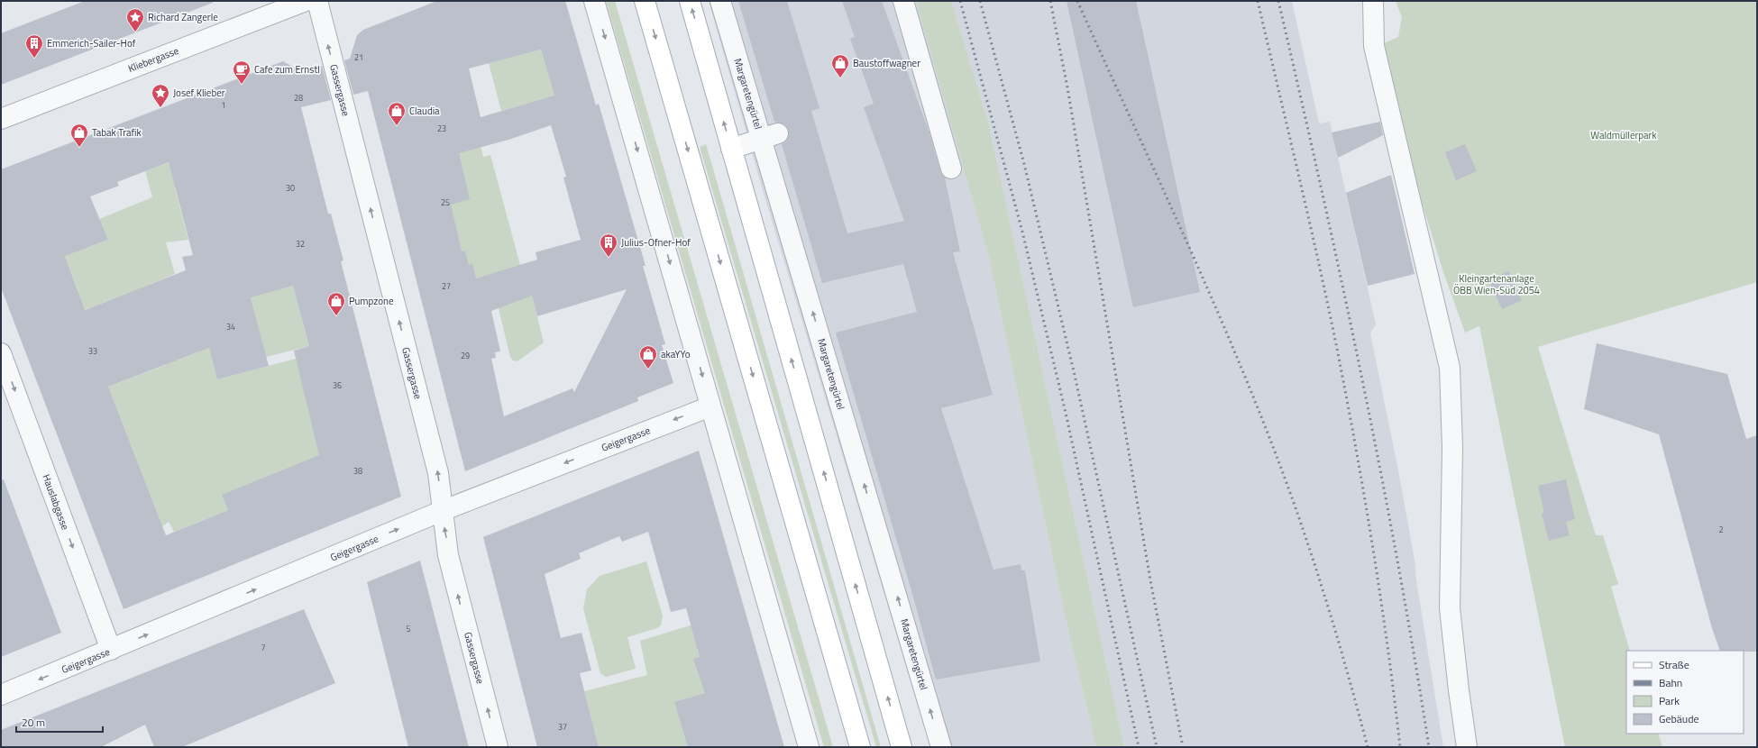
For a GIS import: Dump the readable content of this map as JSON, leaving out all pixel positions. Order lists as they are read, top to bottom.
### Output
{
  "streets": {
    "street": [
      "Kliebergasse",
      "Gassergasse",
      "Margaretengürtel",
      "Geigergasse",
      "Hauslabgasse"
    ]
  },
  "crossings": [
    ["Gassergasse", "Geigergasse"],
    ["Geigergasse", "Hauslabgasse"]
  ],
  "one_way": ["Gassergasse", "Hauslabgasse"],
  "parks": ["Waldmüllerpark", "Kleingartenanlage ÖBB Wien-Süd 2054"],
  "places": {
    "place": ["Richard Zangerle", "Josef Klieber"],
    "building": ["Emmerich-Sailer-Hof", "Julius-Ofner-Hof"],
    "shop": [
      "Baustoffwagner",
      "Claudia",
      "Tabak Trafik",
      "Pumpzone",
      "akaYYo"
    ],
    "cafe": ["Cafe zum Ernstl"]
  },
  "house_numbers": [
    "21",
    "28",
    "1",
    "23",
    "30",
    "25",
    "32",
    "27",
    "34",
    "33",
    "29",
    "36",
    "38",
    "2",
    "5",
    "7",
    "37"
  ],
  "legend": [
    "Straße",
    "Bahn",
    "Park",
    "Gebäude"
  ],
  "scale_bar": "20 m"
}
